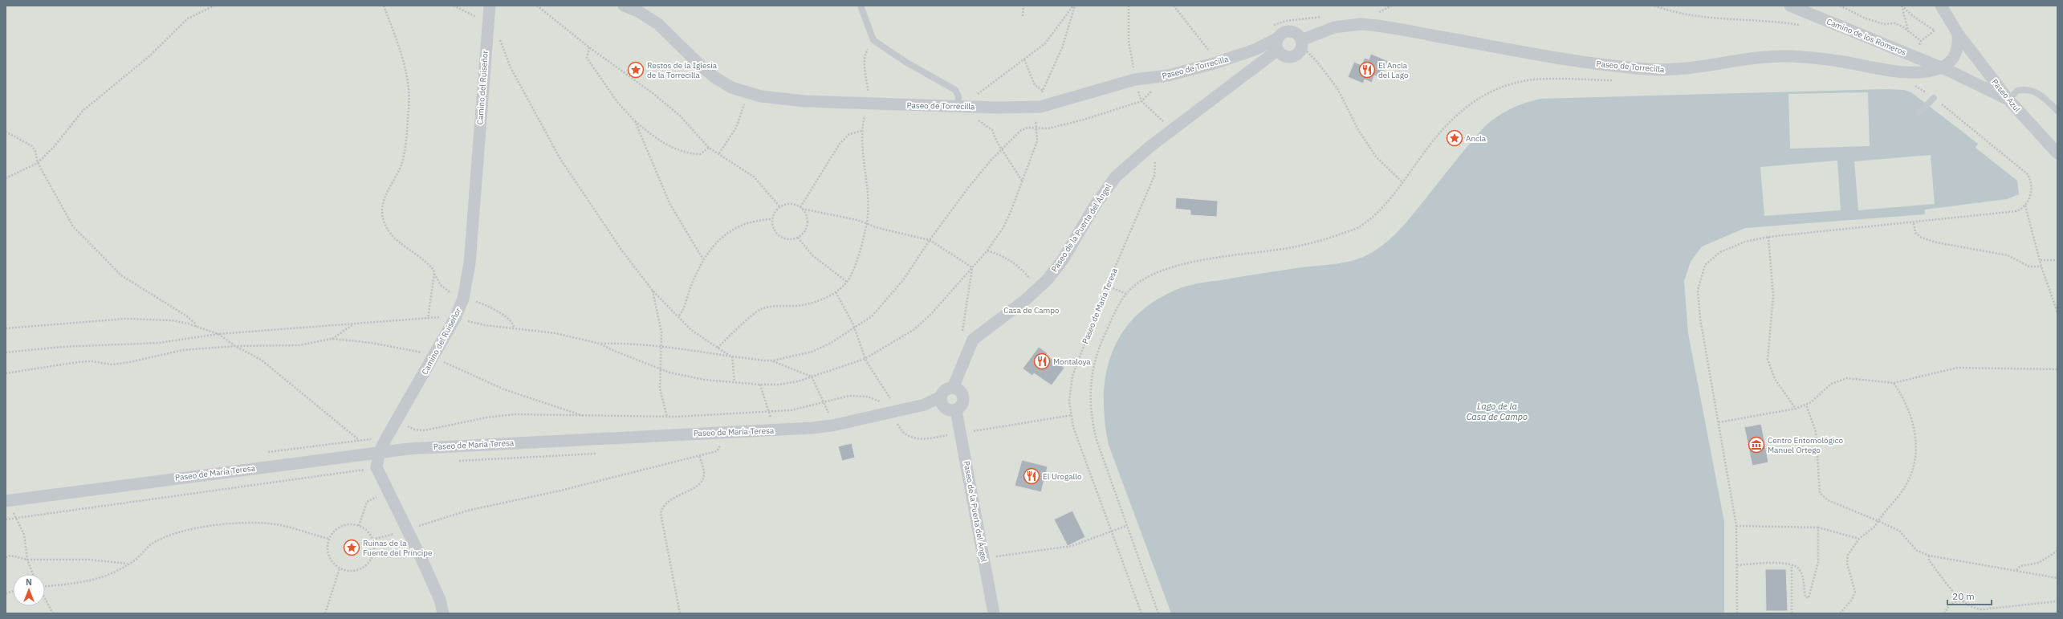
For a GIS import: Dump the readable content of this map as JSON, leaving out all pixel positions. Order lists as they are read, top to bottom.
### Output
{
  "streets": {
    "street": [
      "Camino de los Romeros",
      "Paseo de Torrecilla",
      "Camino del Ruiseñor",
      "Paseo Azul",
      "Paseo de la Puerta del Ángel",
      "Paseo de María Teresa"
    ]
  },
  "crossings": [
    ["Camino de los Romeros", "Paseo de Torrecilla"],
    ["Camino de los Romeros", "Paseo Azul"],
    ["Paseo de Torrecilla", "Paseo Azul"],
    ["Paseo de Torrecilla", "Paseo de la Puerta del Ángel"],
    ["Camino del Ruiseñor", "Paseo de María Teresa"],
    ["Paseo de la Puerta del Ángel", "Paseo de María Teresa"]
  ],
  "water": ["Lago de la Casa de Campo"],
  "parks": ["Casa de Campo"],
  "places": {
    "place": ["Restos de la Iglesia de la Torrecilla", "Ancla", "Ruinas de la Fuente del Príncipe"],
    "restaurant": ["El Ancla del Lago", "Montaloya", "El Urogallo"],
    "museum": ["Centro Entomológico Manuel Ortego"]
  },
  "scale_bar": "20 m",
  "north": "top"
}
